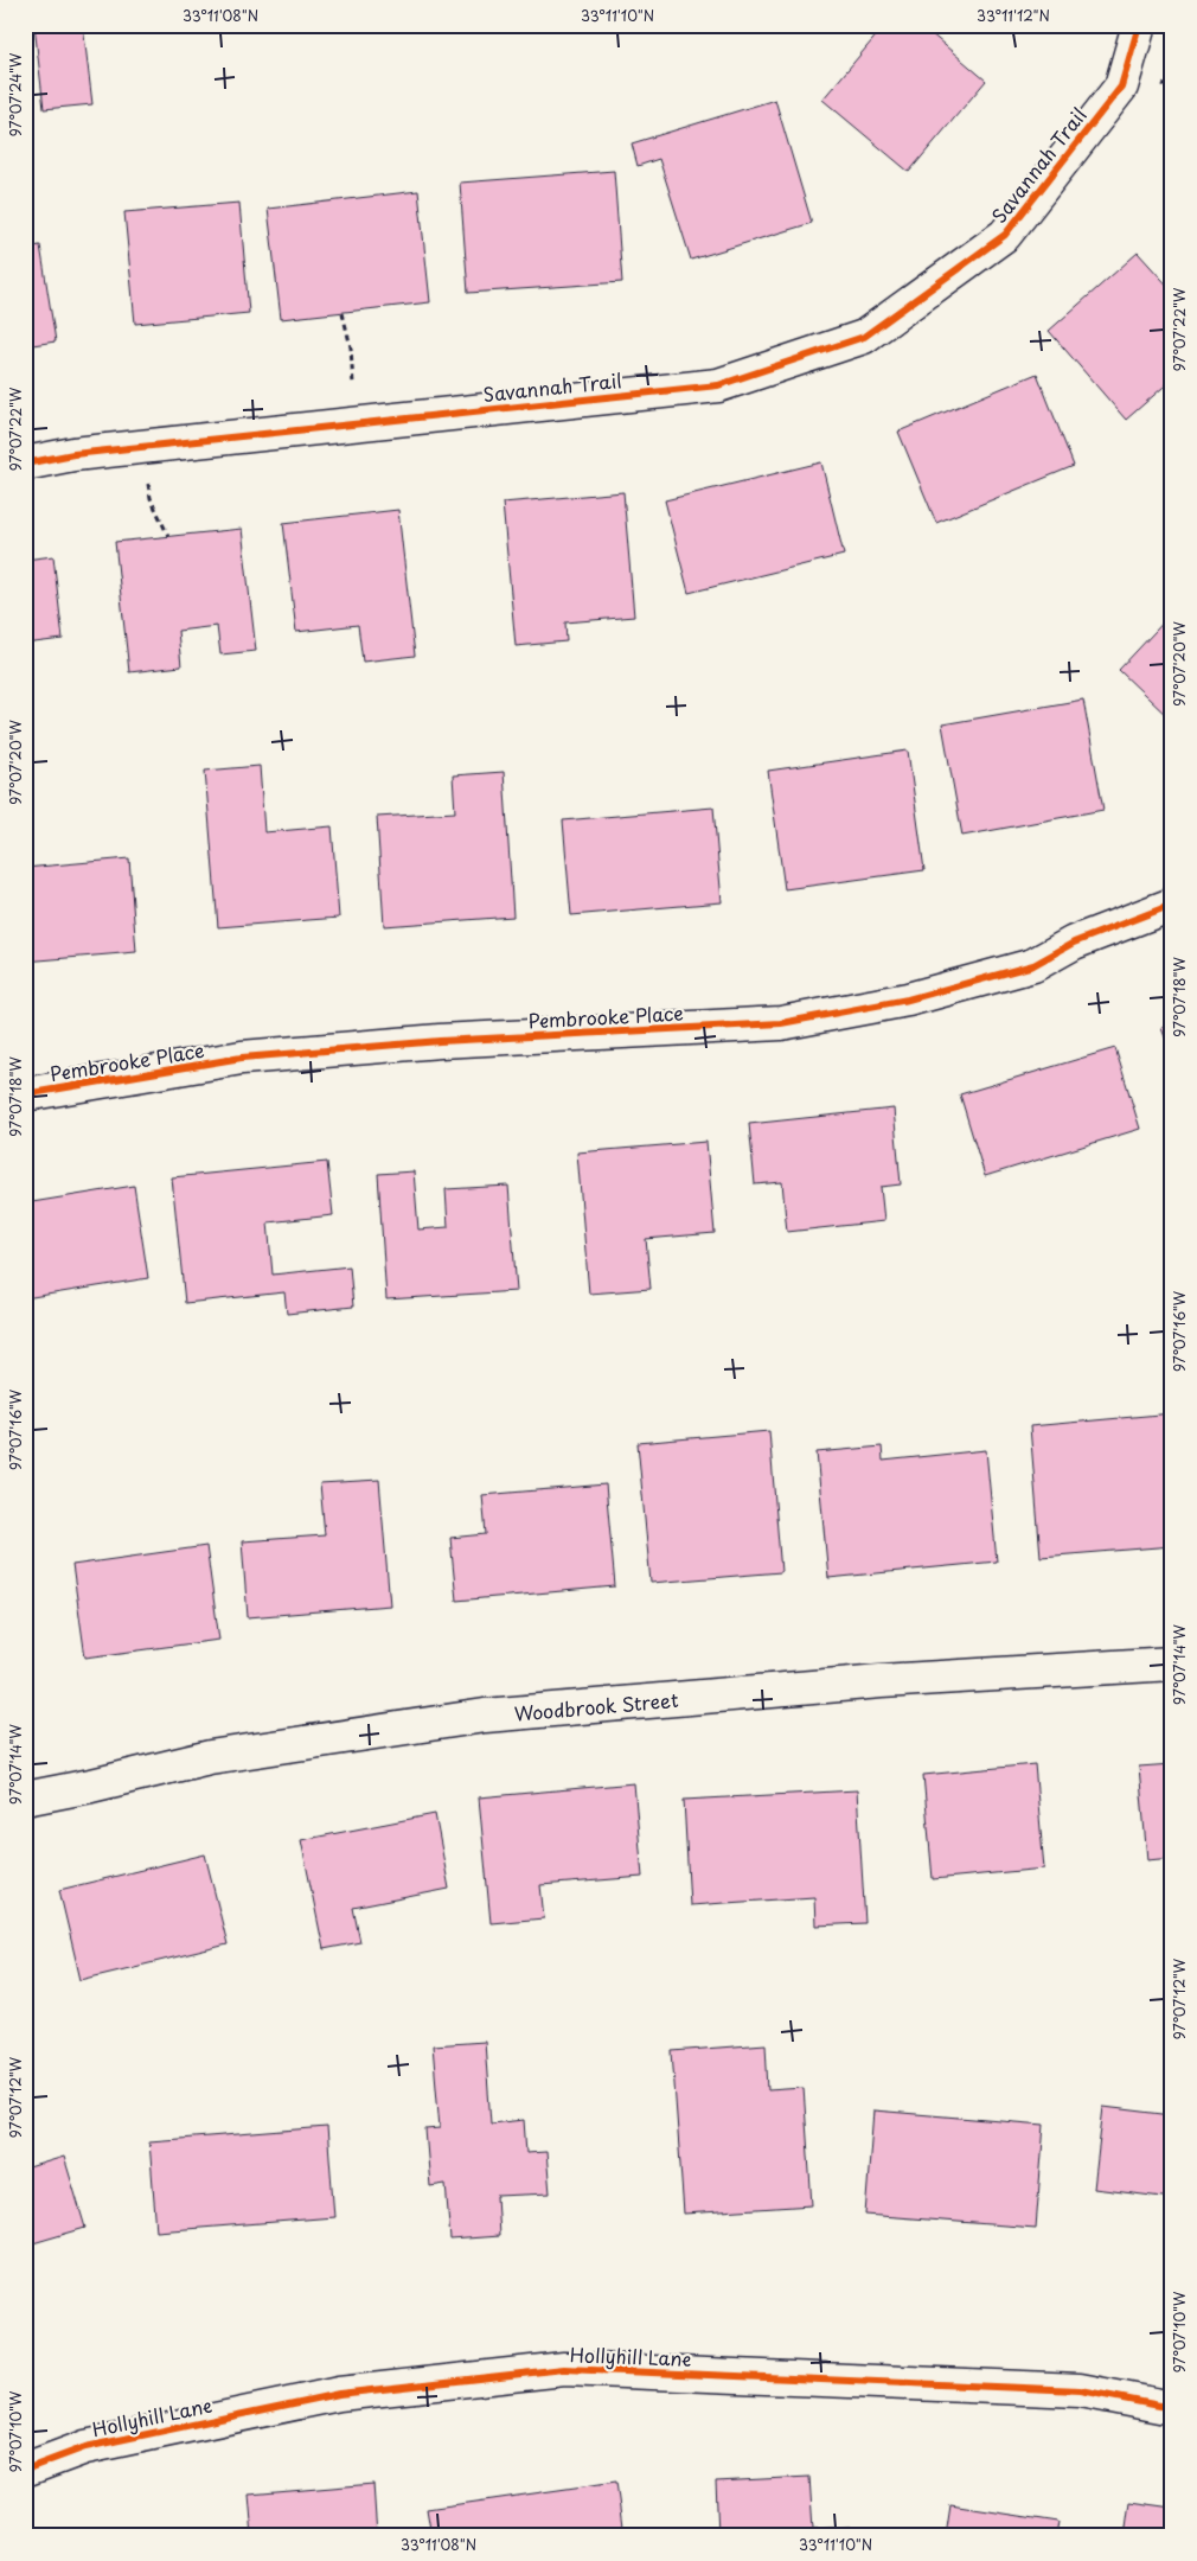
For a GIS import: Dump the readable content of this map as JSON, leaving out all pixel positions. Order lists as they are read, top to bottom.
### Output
{
  "streets": {
    "street": [
      "Savannah Trail",
      "Pembrooke Place",
      "Woodbrook Street",
      "Hollyhill Lane"
    ]
  },
  "coordinates": [
    "33°11'08\"N",
    "33°11'10\"N",
    "33°11'12\"N",
    "97°07'24\"W",
    "97°07'22\"W",
    "97°07'20\"W",
    "97°07'18\"W",
    "97°07'16\"W",
    "97°07'14\"W",
    "97°07'12\"W",
    "97°07'10\"W"
  ]
}
